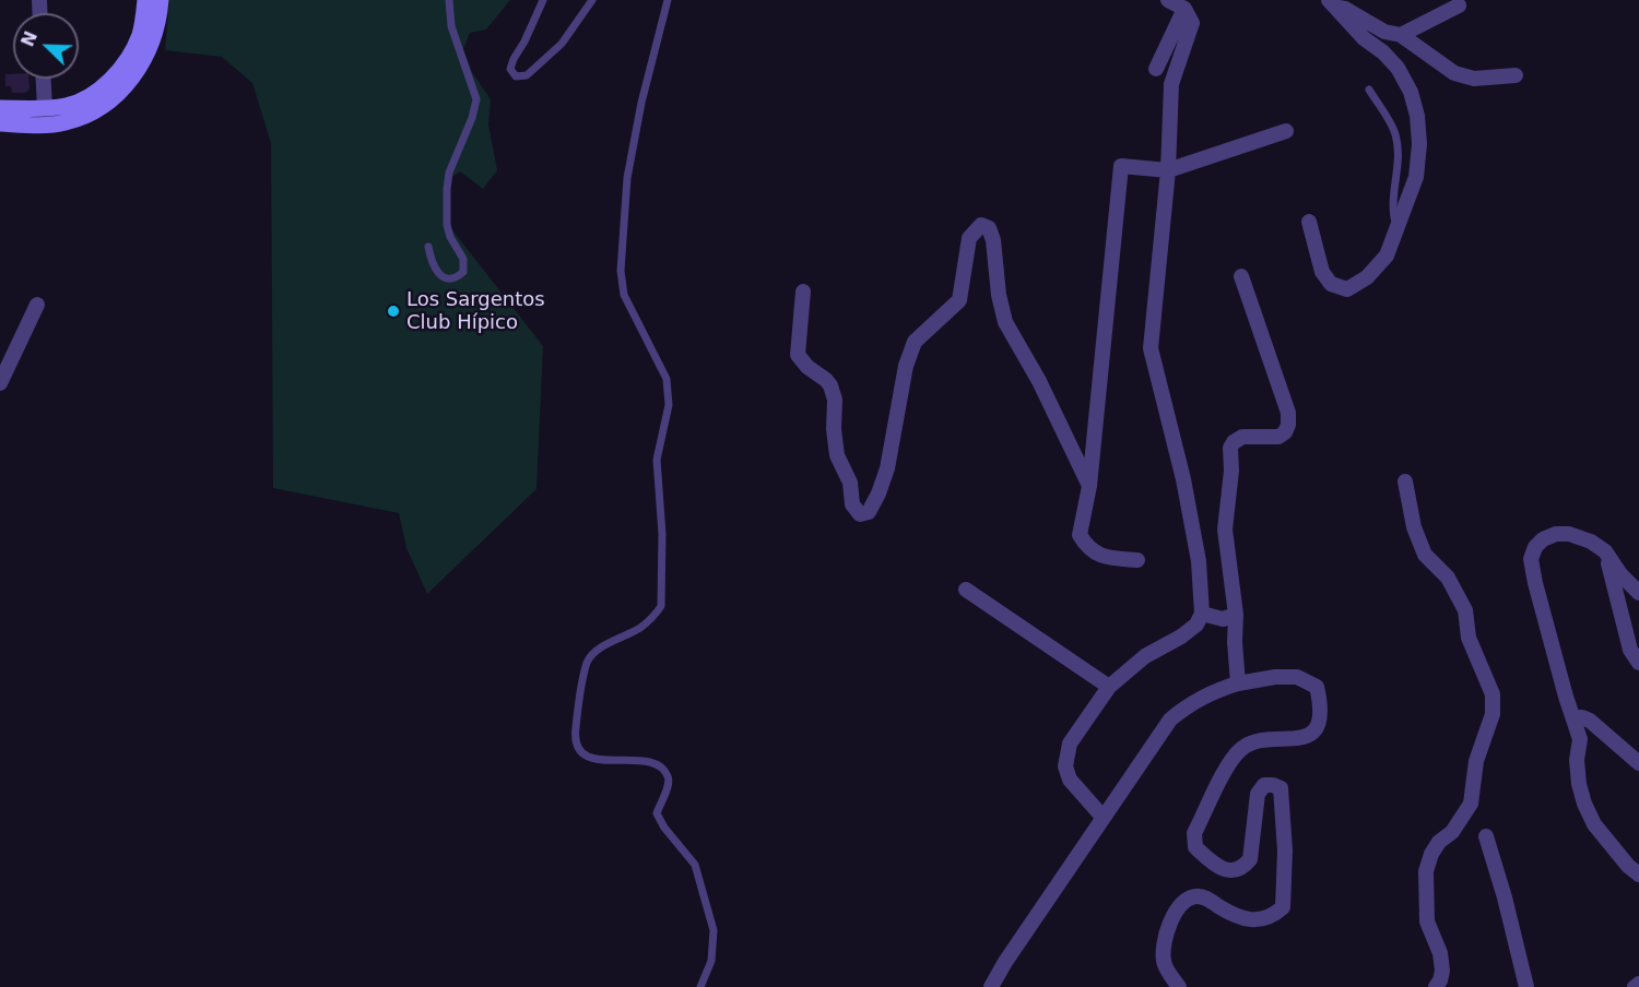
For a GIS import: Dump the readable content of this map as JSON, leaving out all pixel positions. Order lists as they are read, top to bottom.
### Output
{
  "places": ["Los Sargentos Club Hípico"],
  "north": "top left"
}
